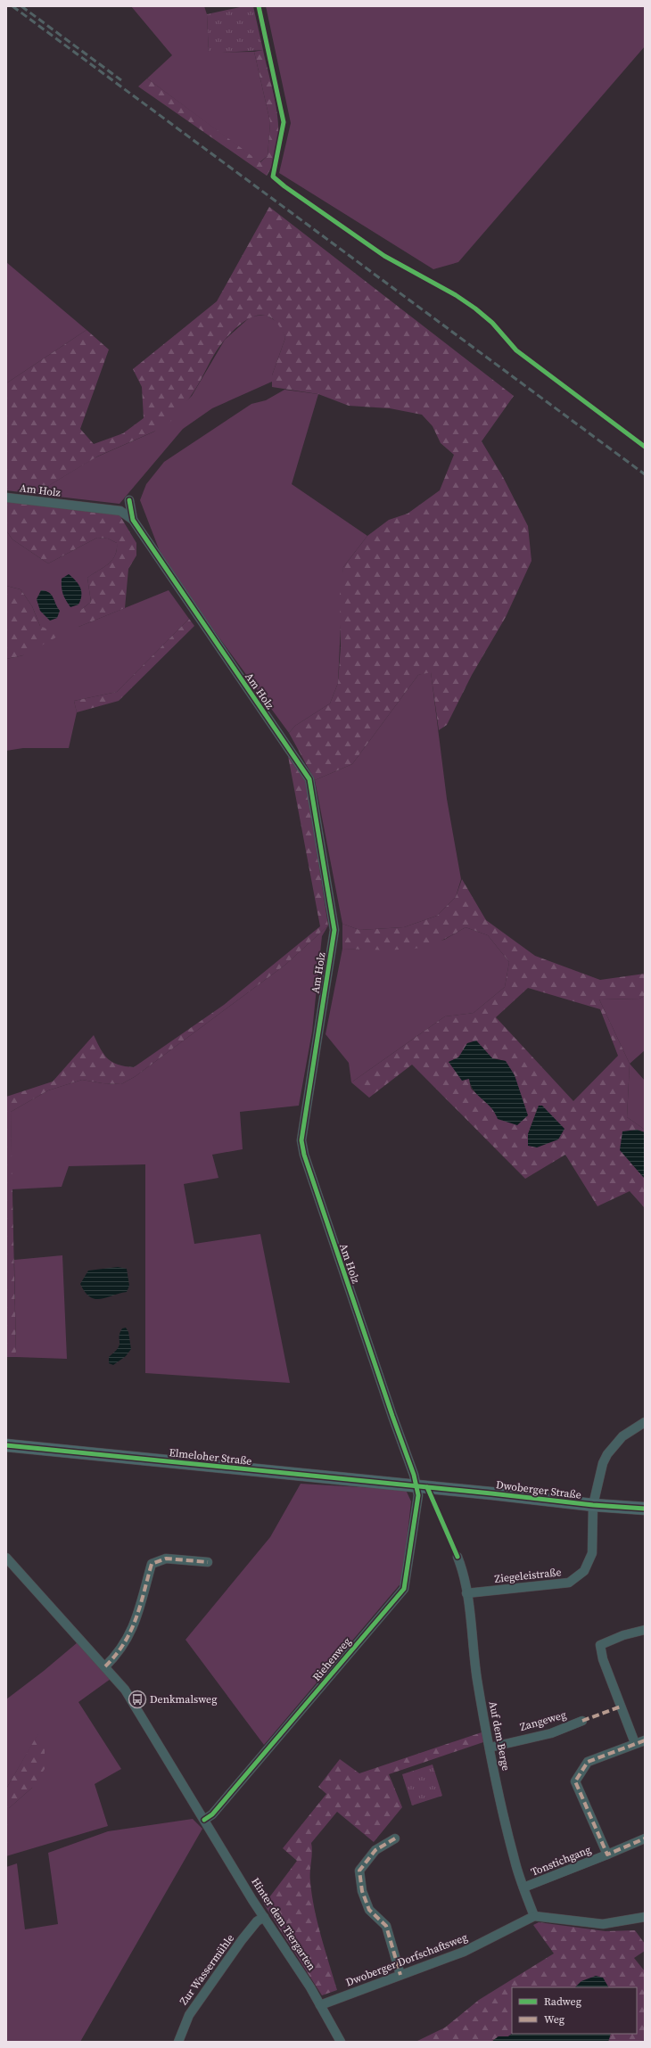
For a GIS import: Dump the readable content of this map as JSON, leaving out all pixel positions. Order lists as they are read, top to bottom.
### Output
{
  "streets": {
    "street": [
      "Am Holz",
      "Elmeloher Straße",
      "Dwoberger Straße",
      "Ziegeleistraße",
      "Riehenweg",
      "Zangeweg",
      "Auf dem Berge",
      "Tonstichgang",
      "Hinter dem Tiergarten",
      "Dwoberger Dorfschaftsweg",
      "Zur Wassermühle"
    ]
  },
  "crossings": [
    ["Am Holz", "Elmeloher Straße"],
    ["Am Holz", "Riehenweg"],
    ["Elmeloher Straße", "Dwoberger Straße"],
    ["Elmeloher Straße", "Riehenweg"],
    ["Dwoberger Straße", "Ziegeleistraße"],
    ["Ziegeleistraße", "Auf dem Berge"],
    ["Riehenweg", "Hinter dem Tiergarten"],
    ["Zangeweg", "Auf dem Berge"],
    ["Auf dem Berge", "Tonstichgang"],
    ["Auf dem Berge", "Dwoberger Dorfschaftsweg"],
    ["Hinter dem Tiergarten", "Dwoberger Dorfschaftsweg"],
    ["Hinter dem Tiergarten", "Zur Wassermühle"]
  ],
  "places": {
    "bus stop": ["Denkmalsweg"]
  },
  "legend": ["Radweg", "Weg"]
}
